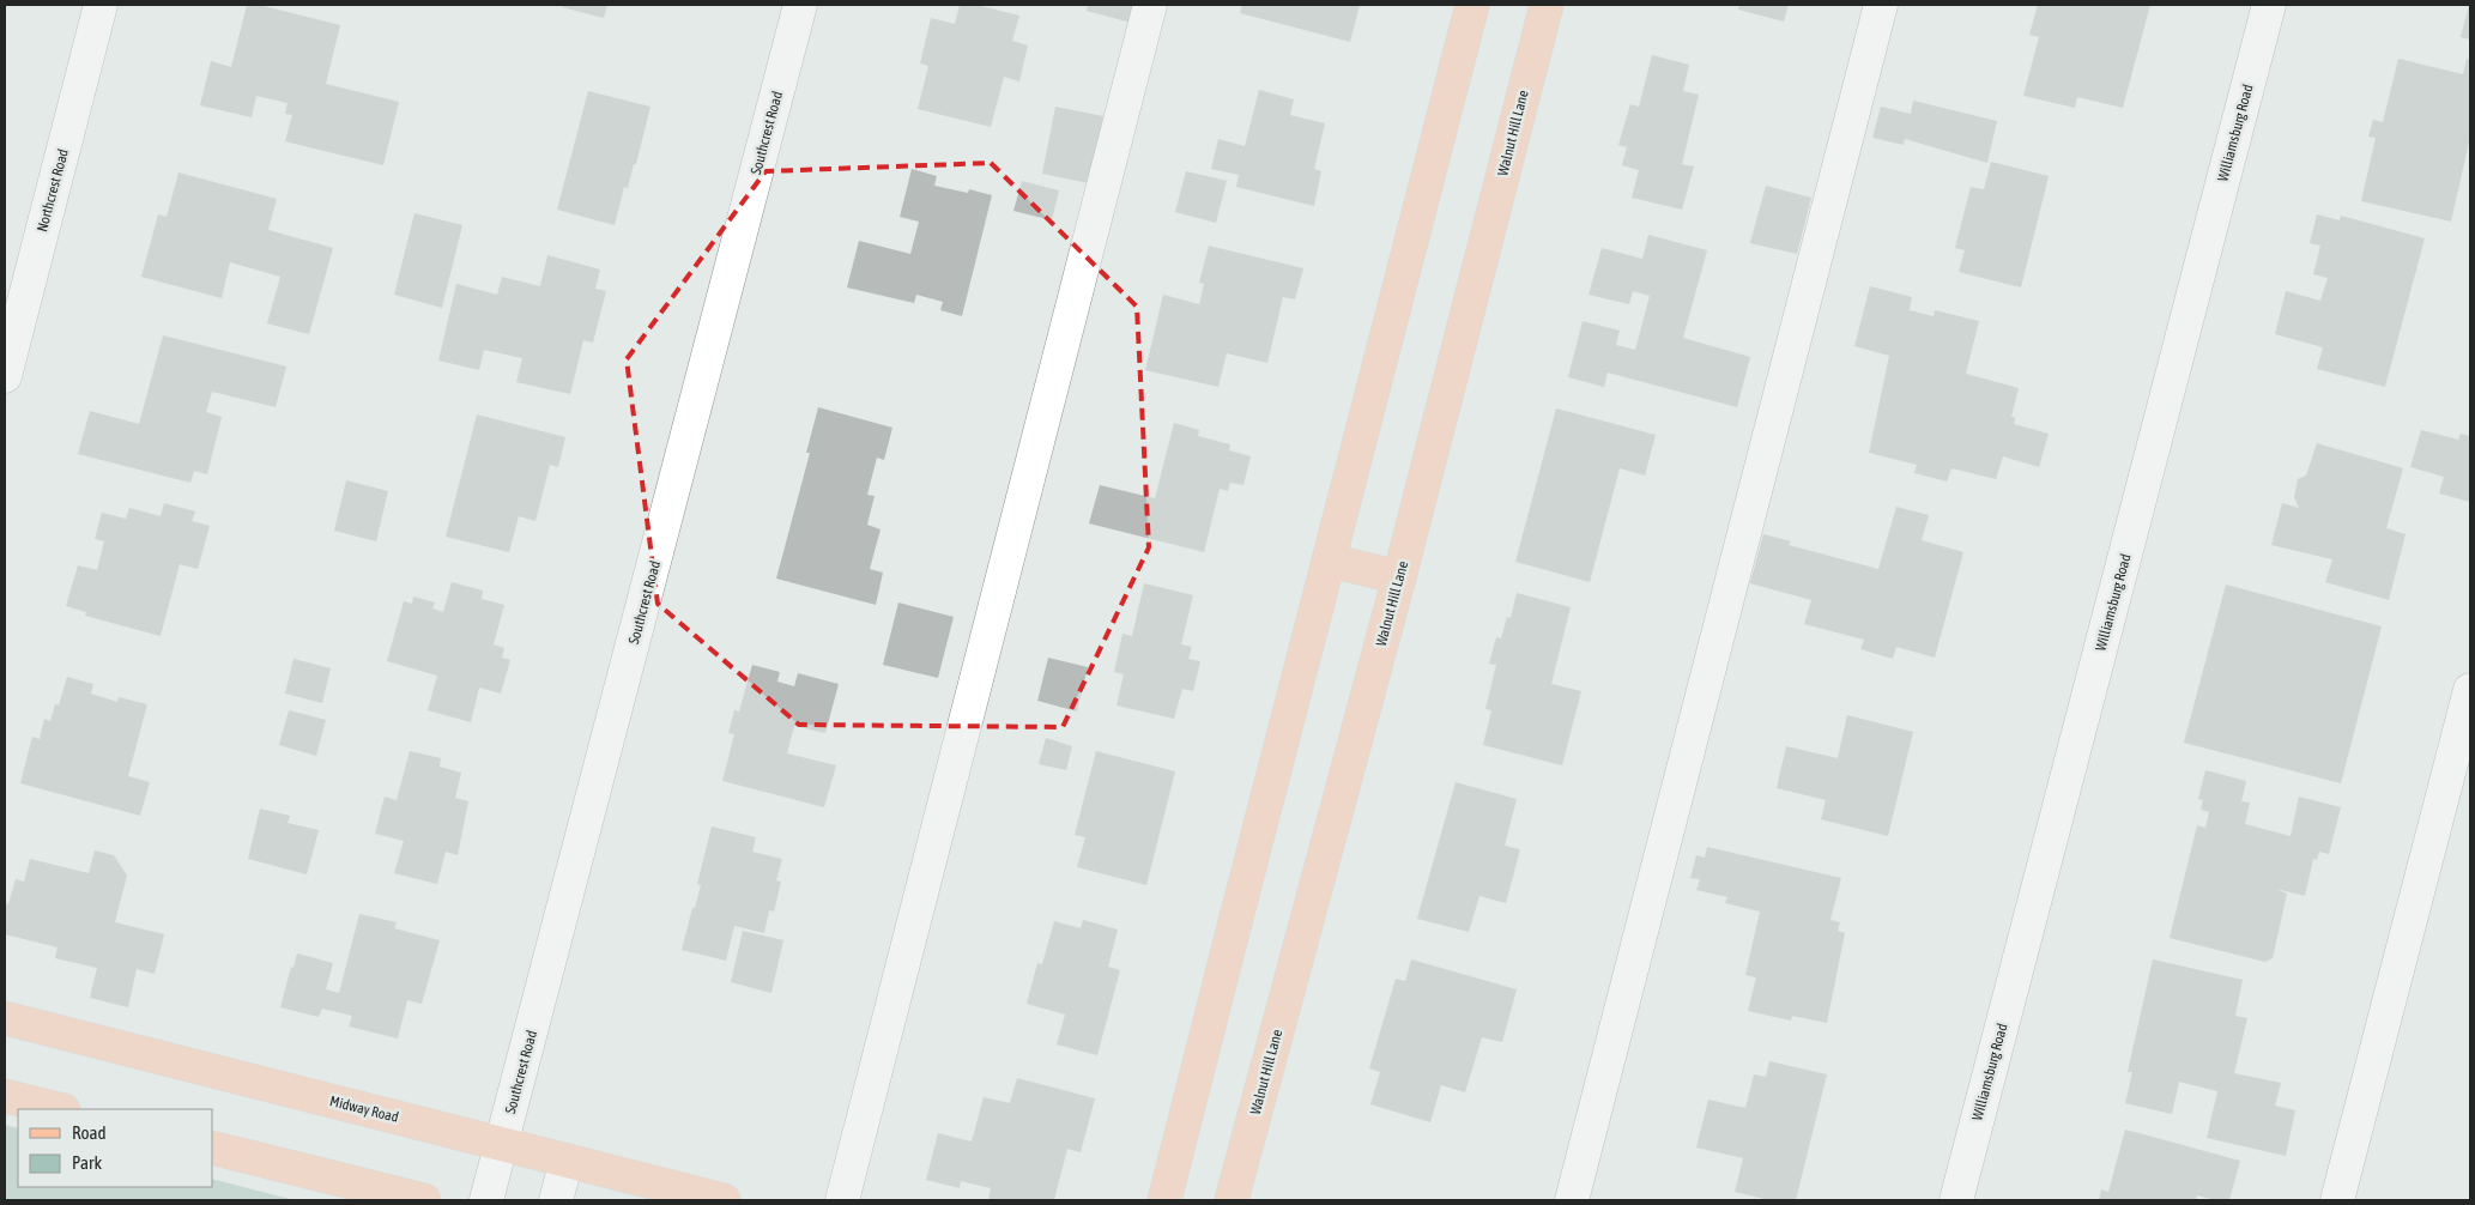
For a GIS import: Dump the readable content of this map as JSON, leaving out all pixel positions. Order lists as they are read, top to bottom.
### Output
{
  "streets": {
    "main road": ["Walnut Hill Lane", "Midway Road"],
    "street": ["Southcrest Road", "Williamsburg Road", "Northcrest Road"]
  },
  "crossings": [
    ["Southcrest Road", "Midway Road"]
  ],
  "legend": ["Road", "Park"]
}
